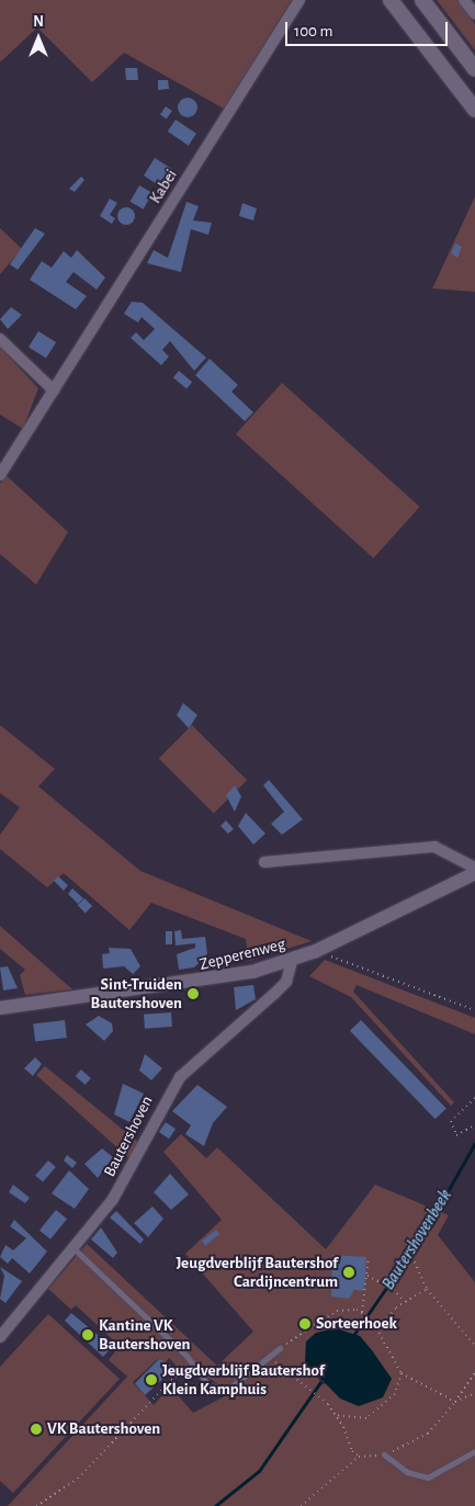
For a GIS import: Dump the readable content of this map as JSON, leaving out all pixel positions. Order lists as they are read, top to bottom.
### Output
{
  "streets": {
    "street": ["Kabei", "Zepperenweg", "Bautershoven"]
  },
  "crossings": [
    ["Zepperenweg", "Bautershoven"]
  ],
  "water": ["Bautershovenbeek"],
  "places": [
    "Sint-Truiden Bautershoven",
    "Jeugdverblijf Bautershof Cardijncentrum",
    "Sorteerhoek",
    "Kantine VK Bautershoven",
    "Jeugdverblijf Bautershof Klein Kamphuis",
    "VK Bautershoven"
  ],
  "scale_bar": "100 m",
  "north": "top"
}
